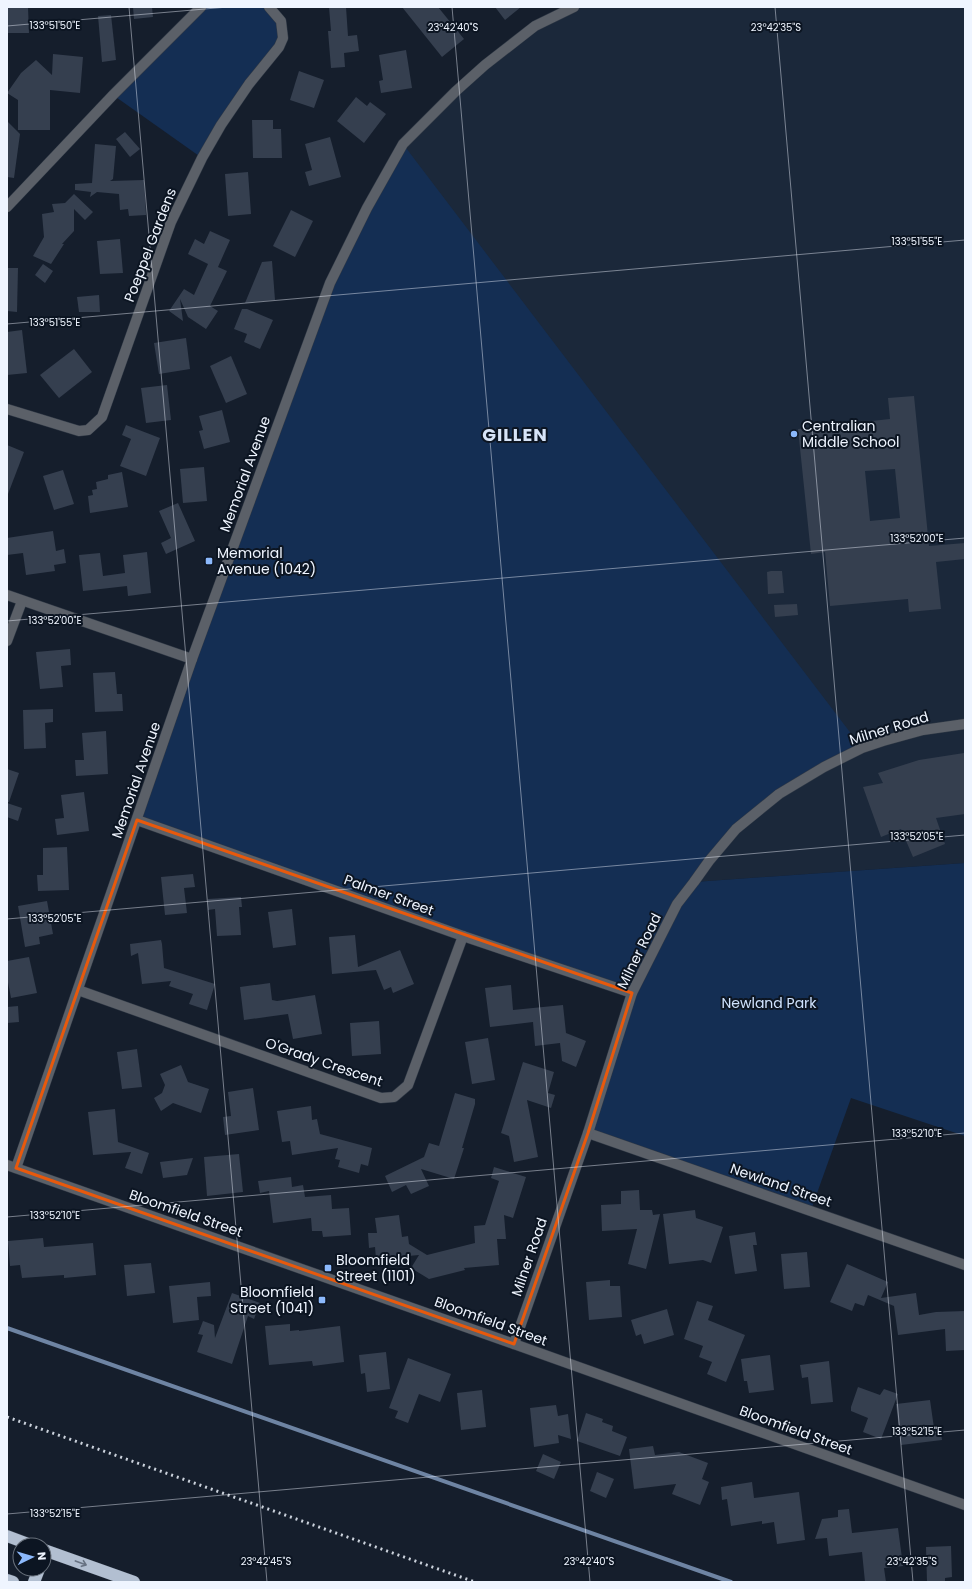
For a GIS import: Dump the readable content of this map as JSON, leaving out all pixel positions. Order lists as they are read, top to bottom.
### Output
{
  "streets": {
    "street": [
      "Poeppel Gardens",
      "Memorial Avenue",
      "Milner Road",
      "Palmer Street",
      "O'Grady Crescent",
      "Newland Street",
      "Bloomfield Street"
    ]
  },
  "crossings": [
    ["Memorial Avenue", "Palmer Street"],
    ["Memorial Avenue", "O'Grady Crescent"],
    ["Memorial Avenue", "Bloomfield Street"],
    ["Milner Road", "Palmer Street"],
    ["Milner Road", "Newland Street"],
    ["Milner Road", "Bloomfield Street"],
    ["Palmer Street", "O'Grady Crescent"]
  ],
  "districts": ["GILLEN"],
  "parks": ["Newland Park"],
  "places": {
    "other": ["Centralian Middle School"],
    "transit": ["Memorial Avenue (1042)", "Bloomfield Street (1101)", "Bloomfield Street (1041)"]
  },
  "north": "right",
  "coordinates": [
    "133°51'50\"E",
    "23°42'40\"S",
    "23°42'35\"S",
    "133°51'55\"E",
    "133°52'00\"E",
    "133°52'05\"E",
    "133°52'10\"E",
    "133°52'15\"E",
    "23°42'45\"S"
  ]
}
